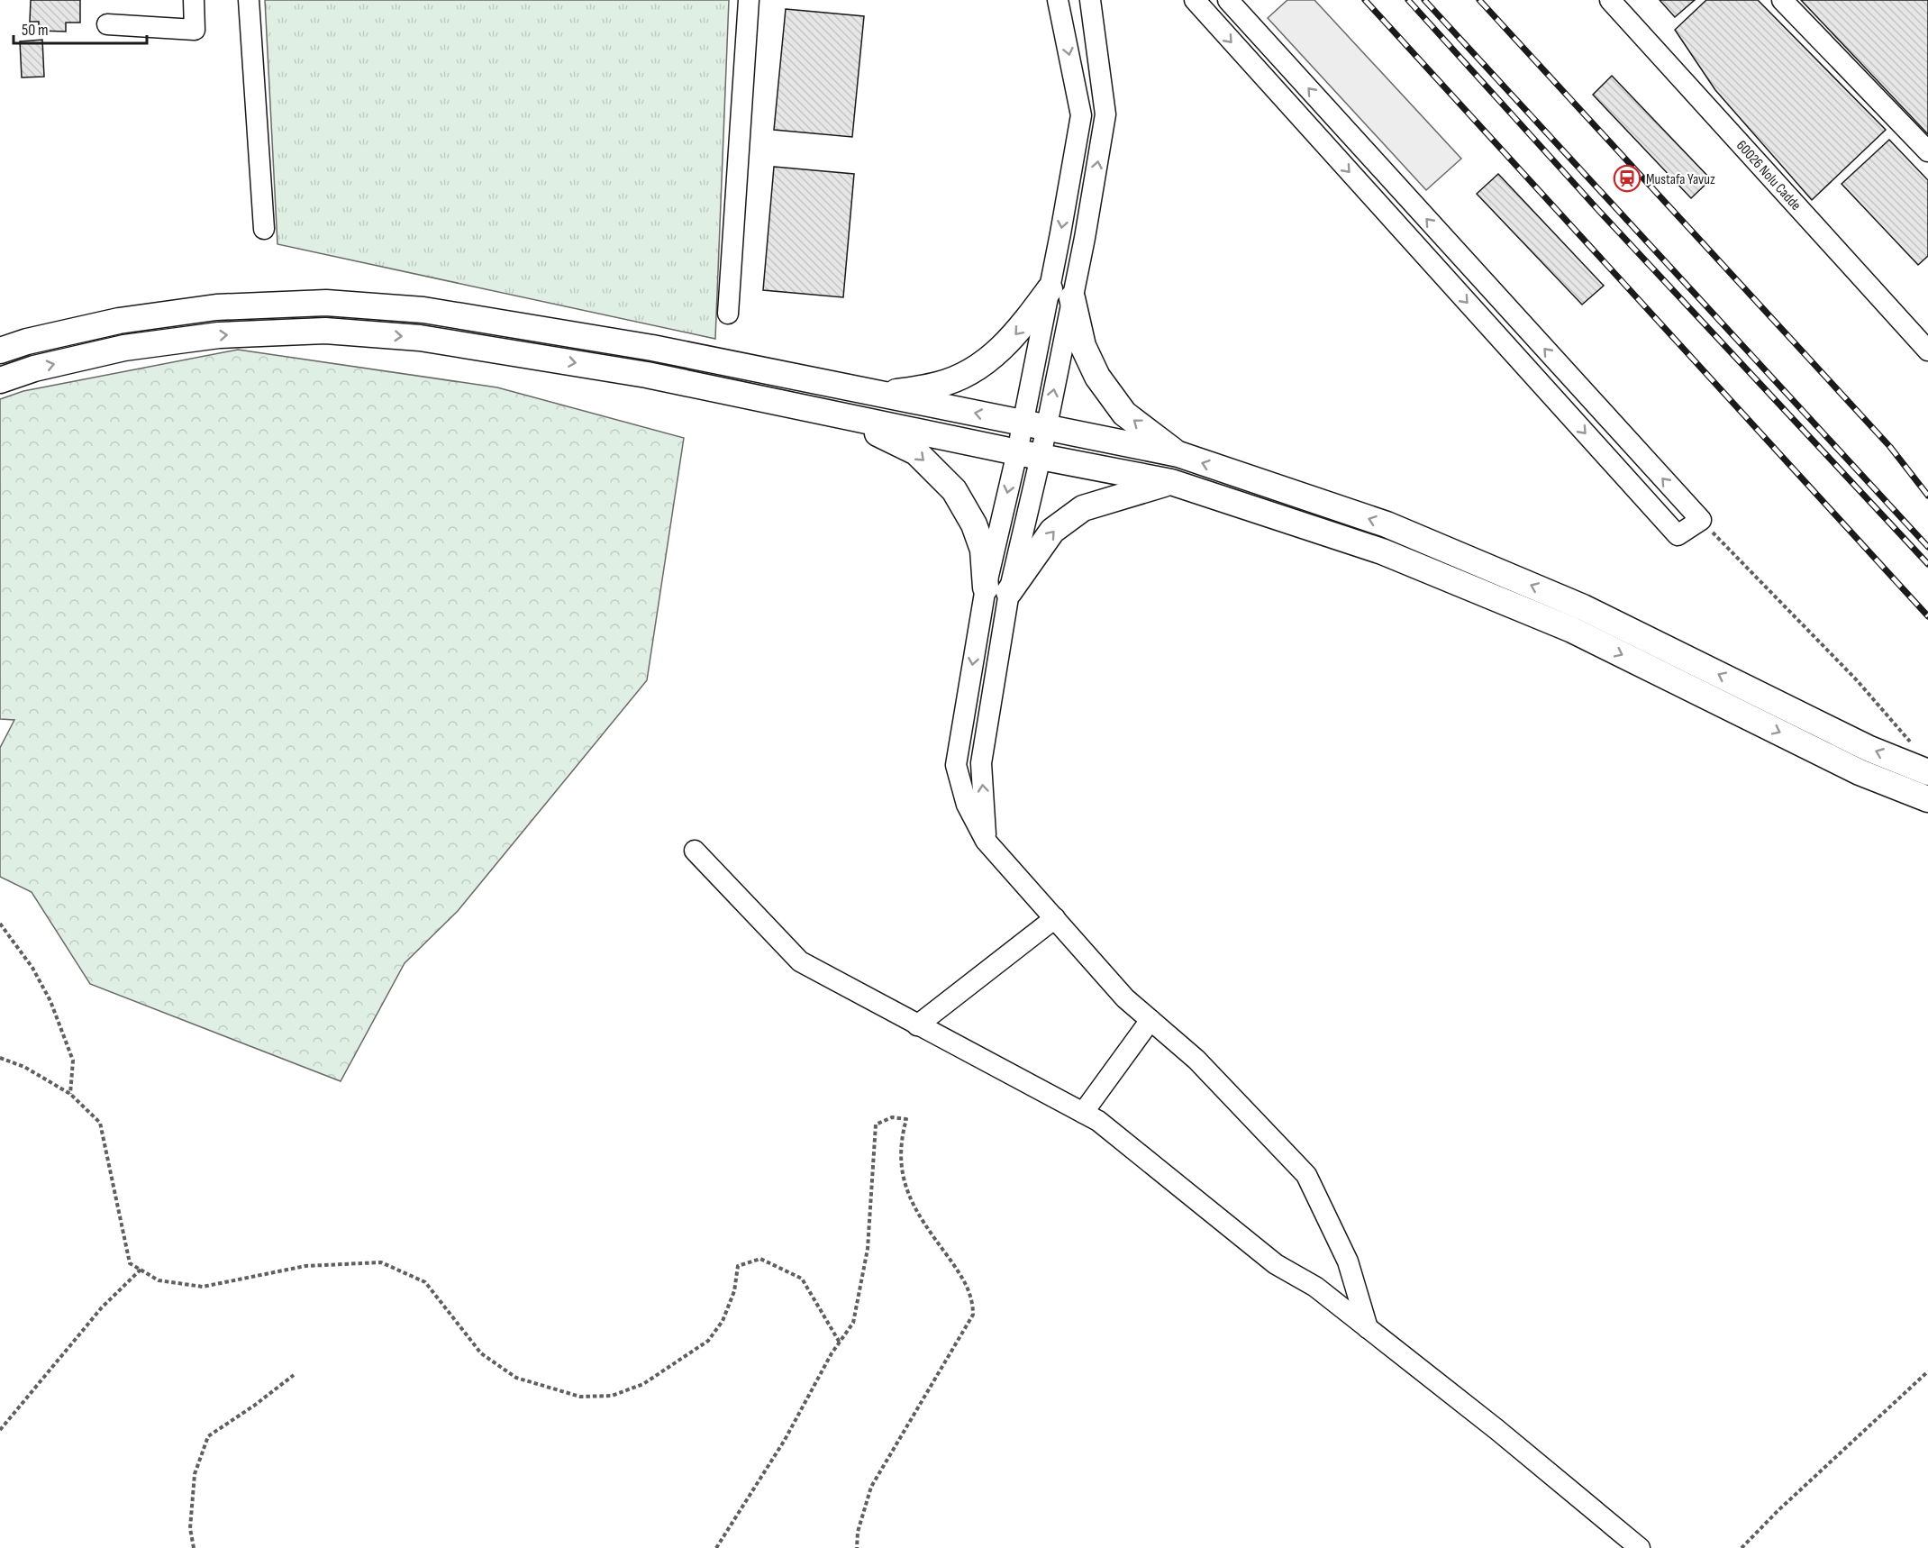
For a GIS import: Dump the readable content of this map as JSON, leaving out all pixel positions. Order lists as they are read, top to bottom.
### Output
{
  "streets": {
    "street": ["60026 Nolu Cadde"]
  },
  "places": {
    "station": ["Mustafa Yavuz"]
  },
  "scale_bar": "50 m"
}
